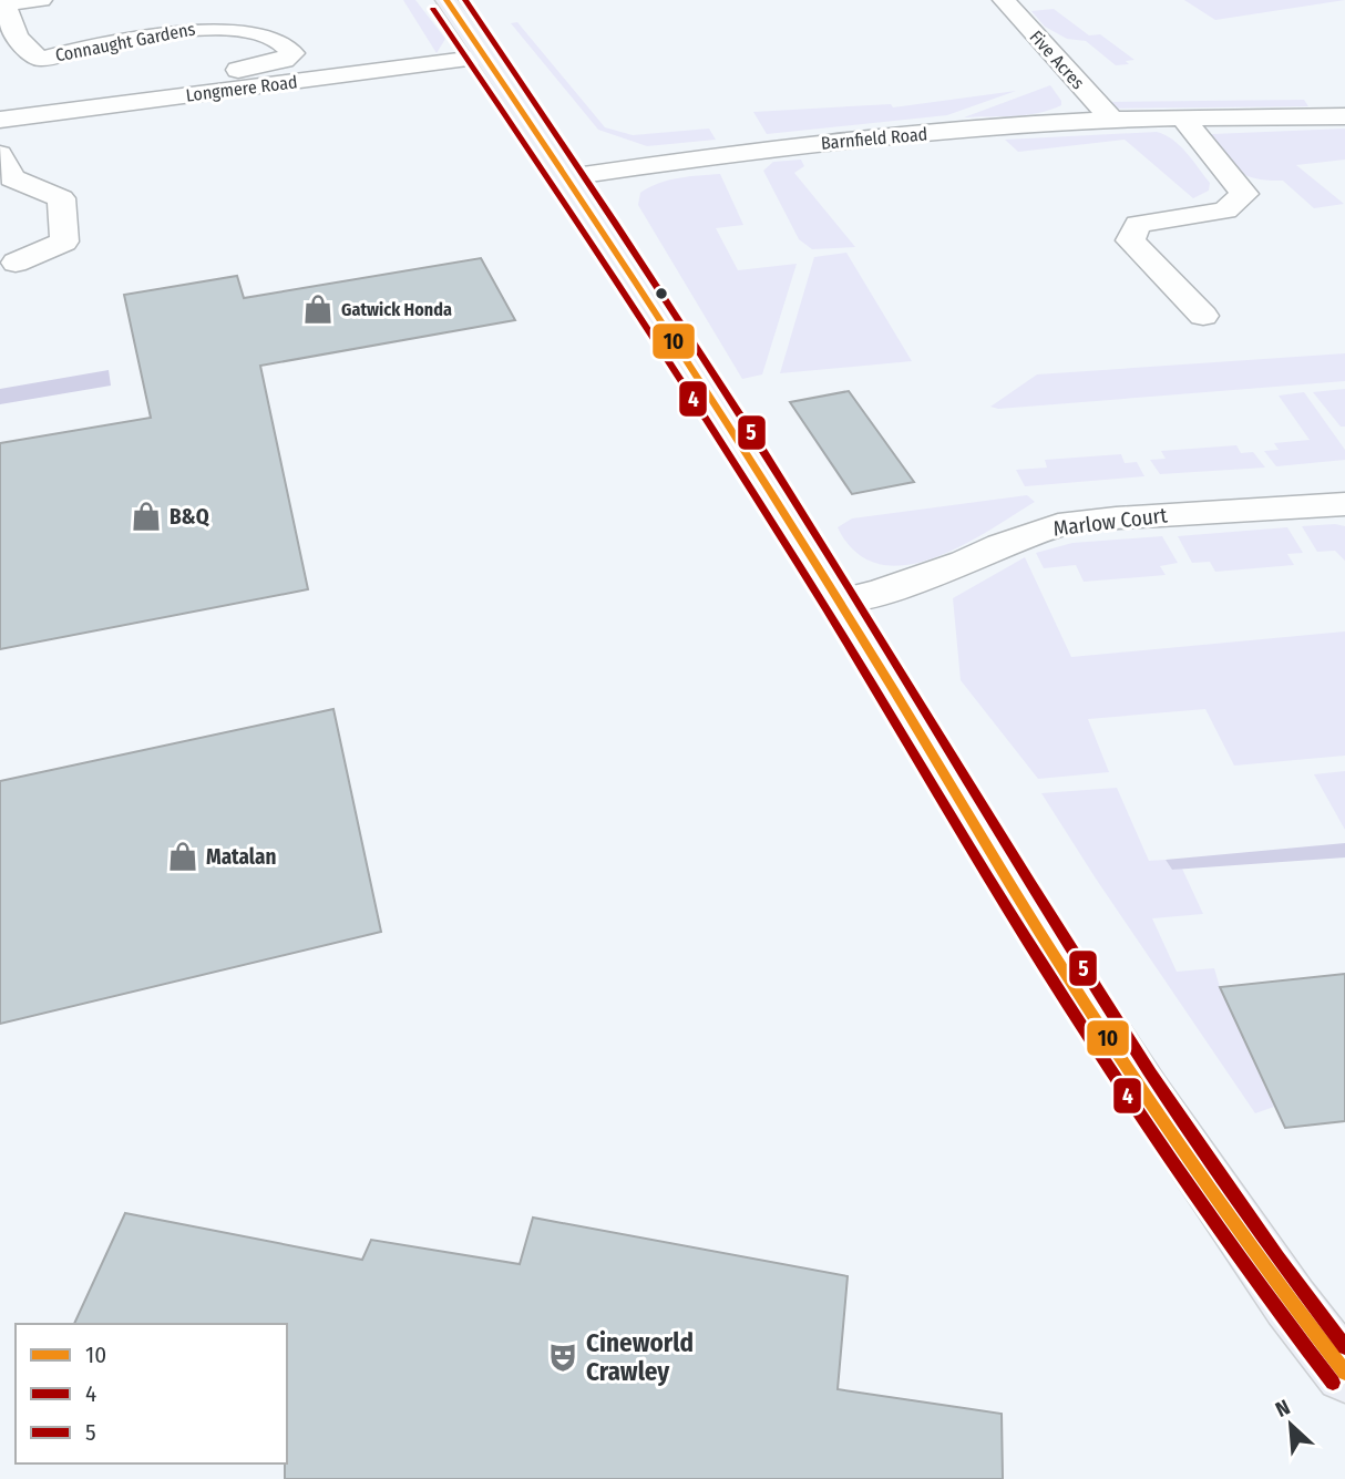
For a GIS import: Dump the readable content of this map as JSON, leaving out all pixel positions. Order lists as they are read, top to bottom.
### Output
{
  "streets": {
    "street": [
      "Connaught Gardens",
      "Five Acres",
      "Longmere Road",
      "Barnfield Road",
      "Marlow Court"
    ]
  },
  "crossings": [
    ["Five Acres", "Barnfield Road"]
  ],
  "places": {
    "shop": ["Gatwick Honda", "B&Q", "Matalan"],
    "theatre": ["Cineworld Crawley"]
  },
  "lines": ["transit line 10", "transit line 5", "transit line 4"],
  "legend": ["10", "4", "5"],
  "north": "top left"
}
